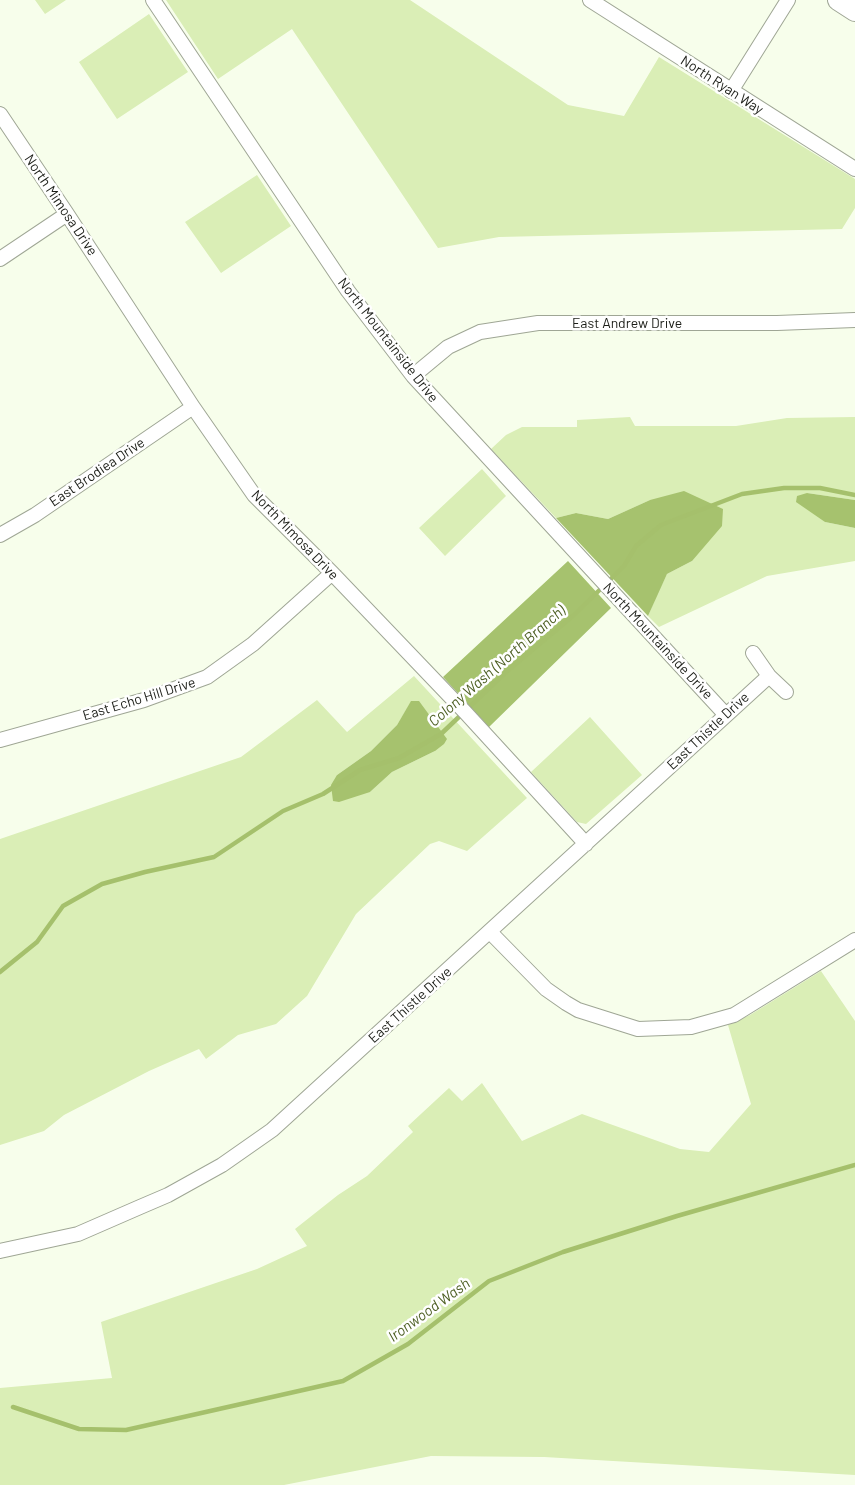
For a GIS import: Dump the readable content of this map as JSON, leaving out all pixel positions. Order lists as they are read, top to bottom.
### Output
{
  "streets": {
    "street": [
      "North Ryan Way",
      "North Mimosa Drive",
      "East Andrew Drive",
      "North Mountainside Drive",
      "East Brodiea Drive",
      "East Echo Hill Drive",
      "East Thistle Drive"
    ]
  },
  "crossings": [
    ["North Mimosa Drive", "East Brodiea Drive"],
    ["North Mimosa Drive", "East Echo Hill Drive"],
    ["North Mimosa Drive", "East Thistle Drive"],
    ["East Andrew Drive", "North Mountainside Drive"],
    ["North Mountainside Drive", "East Thistle Drive"]
  ],
  "water": ["Colony Wash (North Branch)", "Ironwood Wash"]
}
